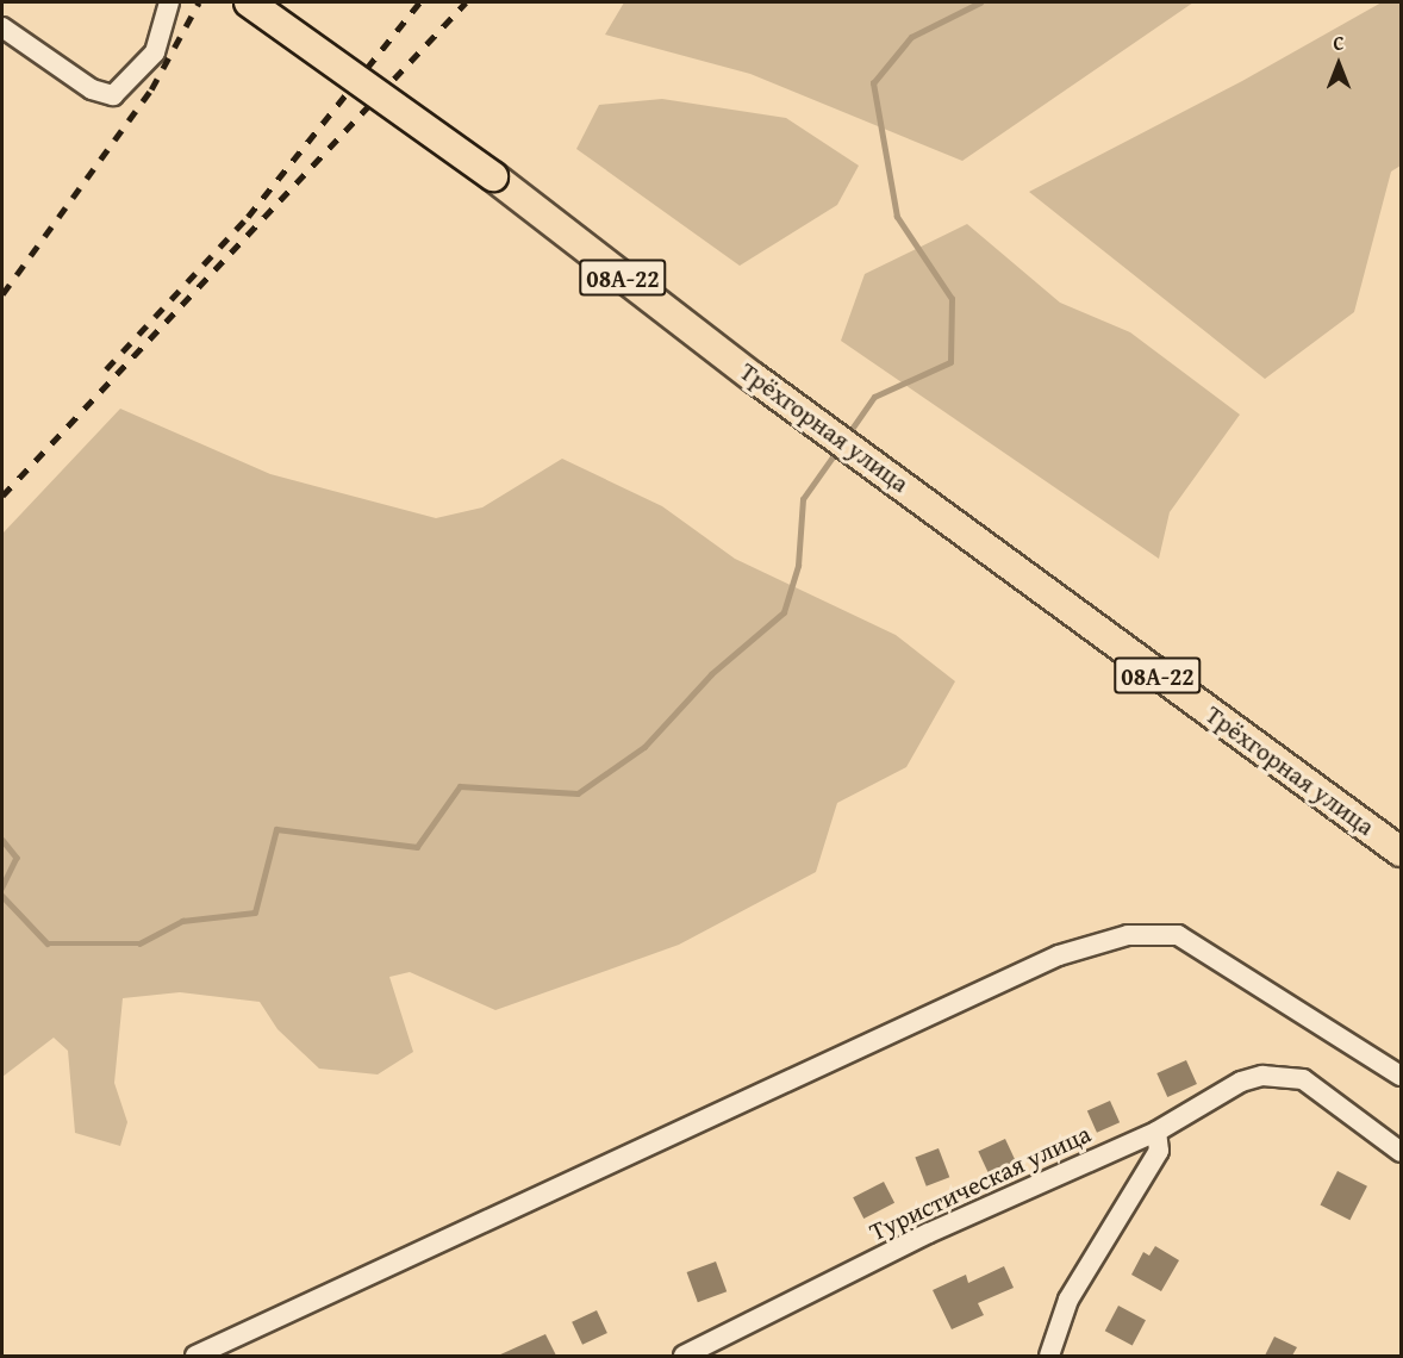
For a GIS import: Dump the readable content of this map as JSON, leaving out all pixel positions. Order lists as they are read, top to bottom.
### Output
{
  "streets": {
    "highway": ["08А-22", "Трёхгорная улица"],
    "street": ["Туристическая улица"]
  },
  "north": "top"
}
